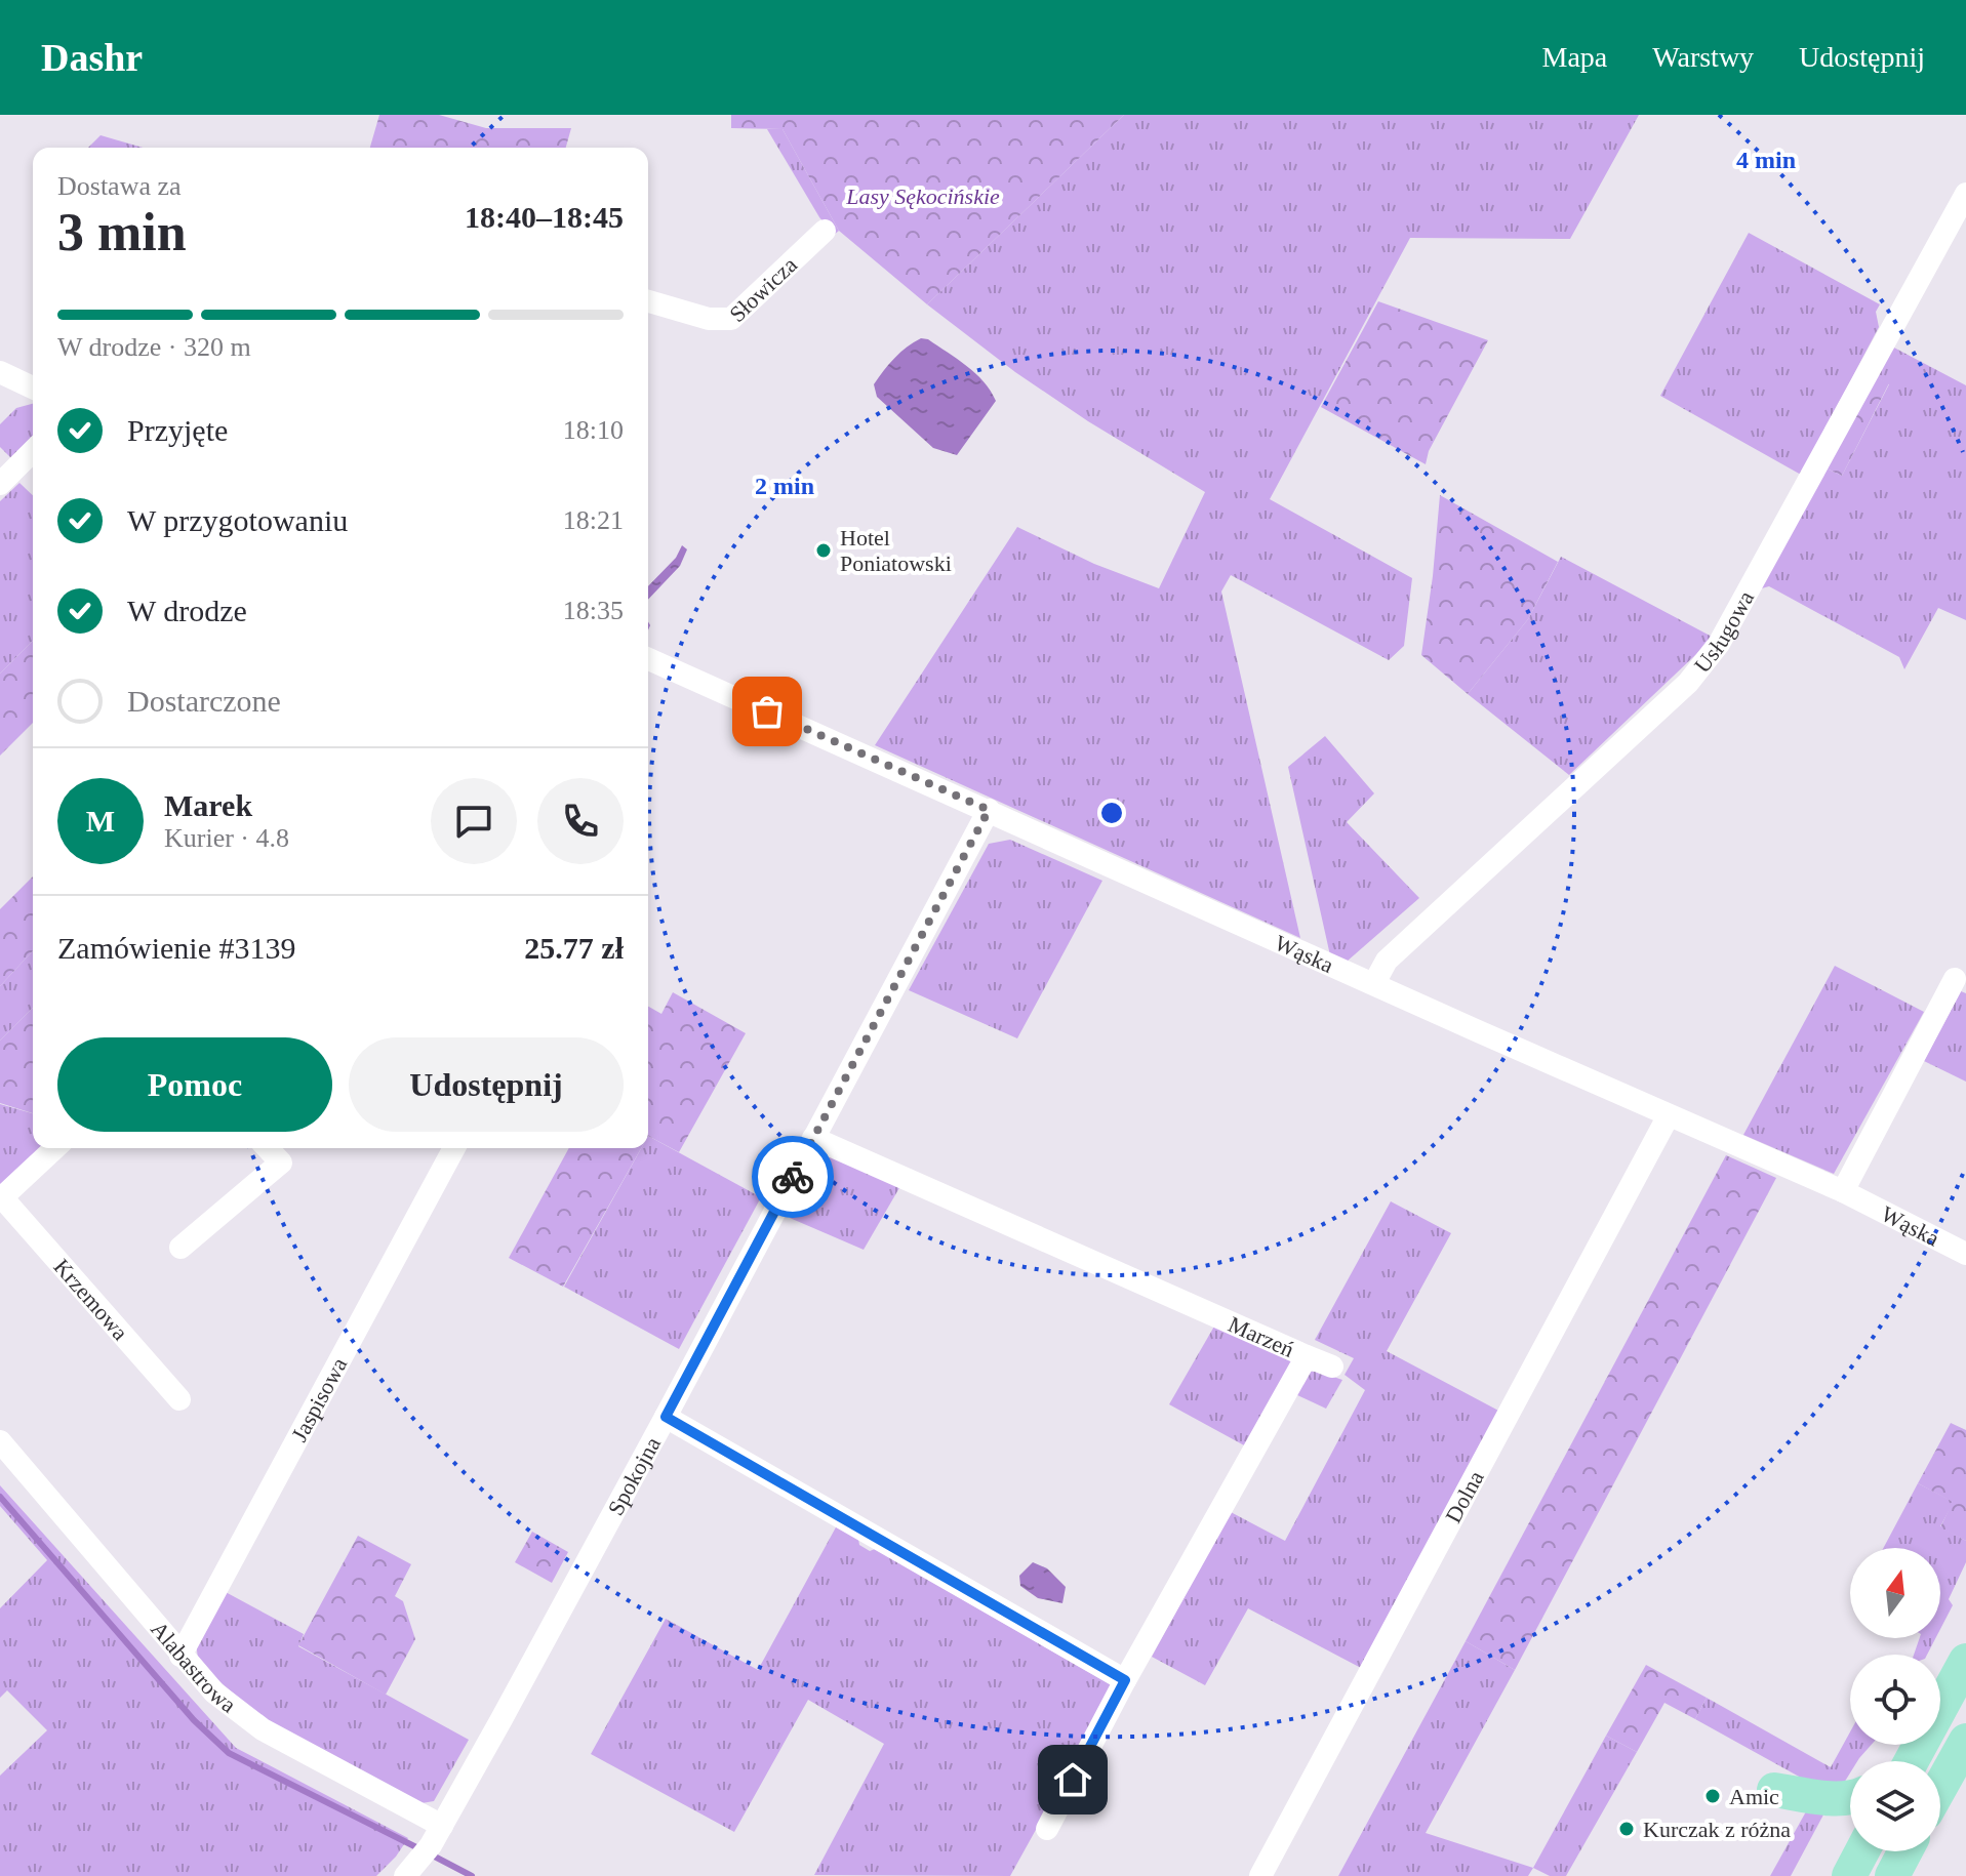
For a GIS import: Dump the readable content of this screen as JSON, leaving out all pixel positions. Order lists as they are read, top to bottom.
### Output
{
  "streets": {
    "street": [
      "Słowicza",
      "Usługowa",
      "Wąska",
      "Krzemowa",
      "Marzeń",
      "Jaspisowa",
      "Spokojna",
      "Dolna",
      "Alabastrowa"
    ]
  },
  "crossings": [
    ["Usługowa", "Wąska"],
    ["Wąska", "Spokojna"],
    ["Wąska", "Dolna"],
    ["Marzeń", "Spokojna"],
    ["Jaspisowa", "Alabastrowa"],
    ["Spokojna", "Alabastrowa"]
  ],
  "parks": ["Lasy Sękocińskie"],
  "places": ["Hotel Poniatowski", "Amic", "Kurczak z różna"],
  "north": "top",
  "page": {
    "header": "Dashr",
    "nav": ["Mapa", "Warstwy", "Udostępnij"],
    "heading": ["3 min", "Dostawa za", "18:40–18:45"],
    "panel": [
      "Marek",
      "Kurier · 4.8",
      "Zamówienie #3139",
      "25.77 zł"
    ],
    "bar": "W drodze · 320 m",
    "list": [
      ["Przyjęte", "18:10"],
      ["W przygotowaniu", "18:21"],
      ["W drodze", "18:35"],
      "Dostarczone"
    ],
    "round": "M",
    "buttons": ["Pomoc", "Udostępnij"]
  },
  "rings": ["4 min", "2 min"]
}
